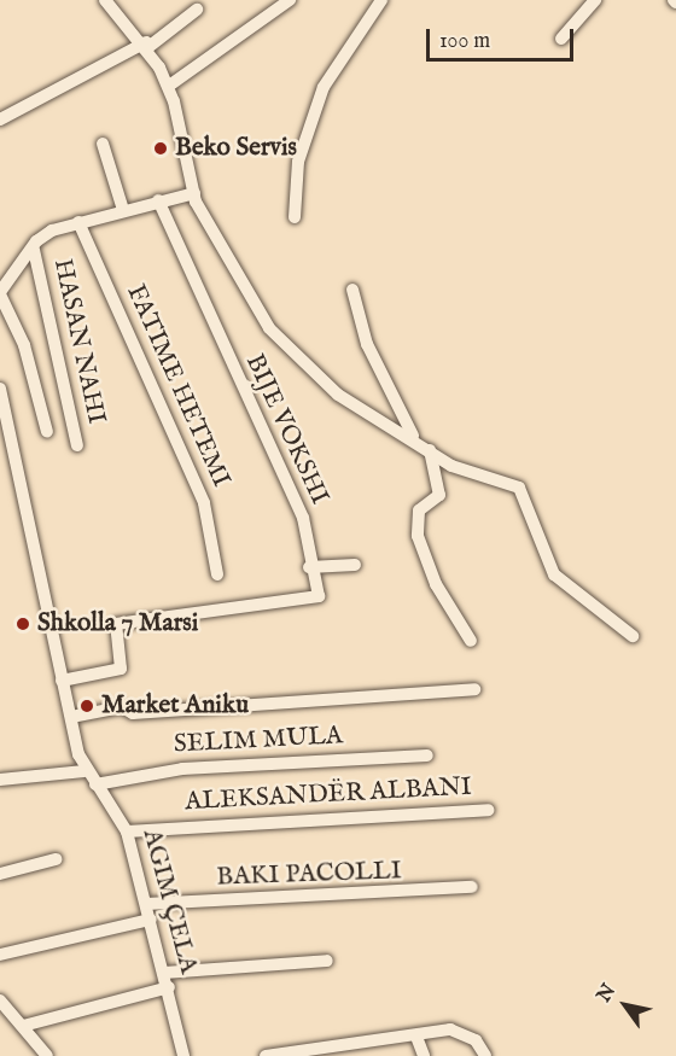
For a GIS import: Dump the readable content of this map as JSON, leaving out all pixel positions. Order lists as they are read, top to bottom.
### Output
{
  "streets": {
    "street": [
      "HASAN NAHI",
      "FATIME HETEMI",
      "BIJE VOKSHI",
      "SELIM MULA",
      "ALEKSANDËR ALBANI",
      "BAKI PACOLLI",
      "AGIM ÇELA"
    ]
  },
  "crossings": [
    ["BIJE VOKSHI", "AGIM ÇELA"],
    ["SELIM MULA", "AGIM ÇELA"],
    ["ALEKSANDËR ALBANI", "AGIM ÇELA"],
    ["BAKI PACOLLI", "AGIM ÇELA"]
  ],
  "places": ["Beko Servis", "Shkolla 7 Marsi", "Market Aniku"],
  "scale_bar": "100 m",
  "north": "top left"
}
